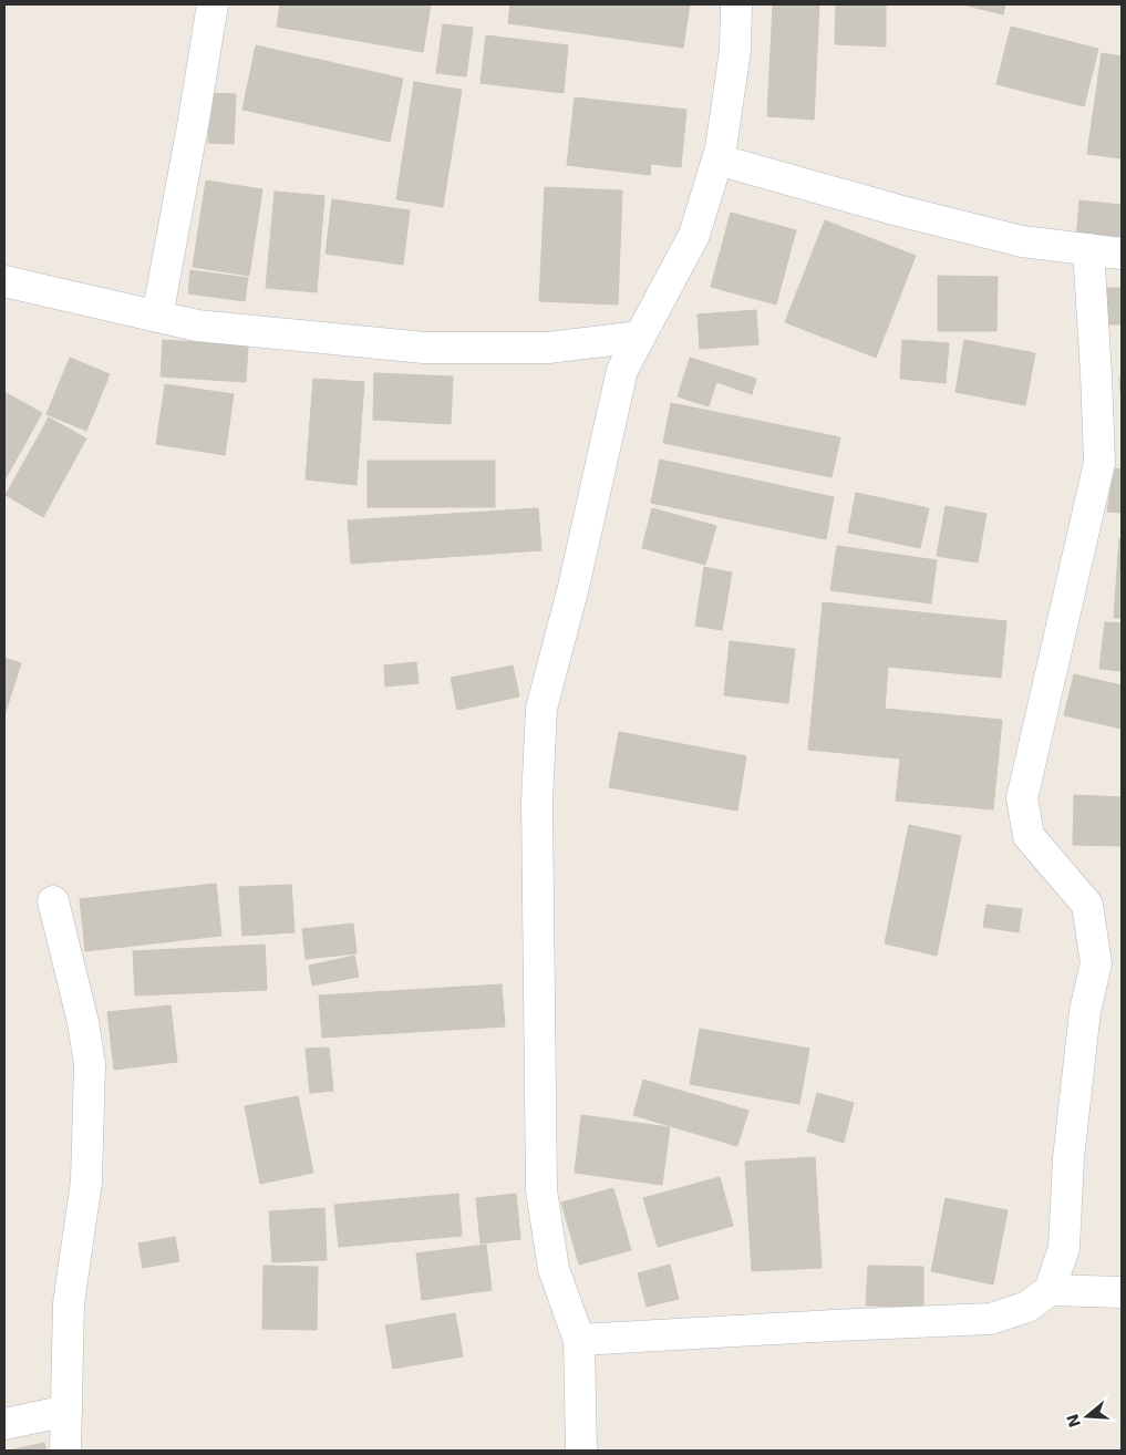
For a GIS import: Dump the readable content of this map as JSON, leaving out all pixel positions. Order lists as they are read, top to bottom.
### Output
{
  "north": "left"
}
